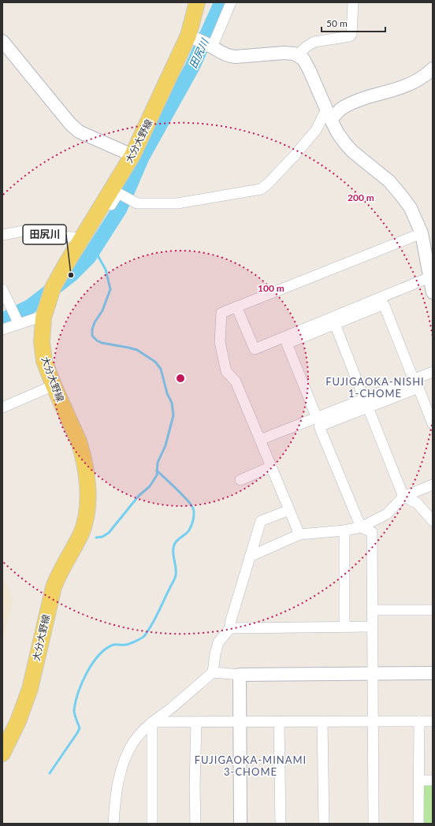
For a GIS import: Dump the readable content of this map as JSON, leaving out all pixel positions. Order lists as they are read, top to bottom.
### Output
{
  "streets": {
    "main road": ["大分大野線"]
  },
  "districts": ["FUJIGAOKA-NISHI 1-CHOME", "FUJIGAOKA-MINAMI 3-CHOME"],
  "water": ["田尻川"],
  "places": ["田尻川"],
  "scale_bar": "50 m",
  "rings": ["200 m", "100 m"]
}
